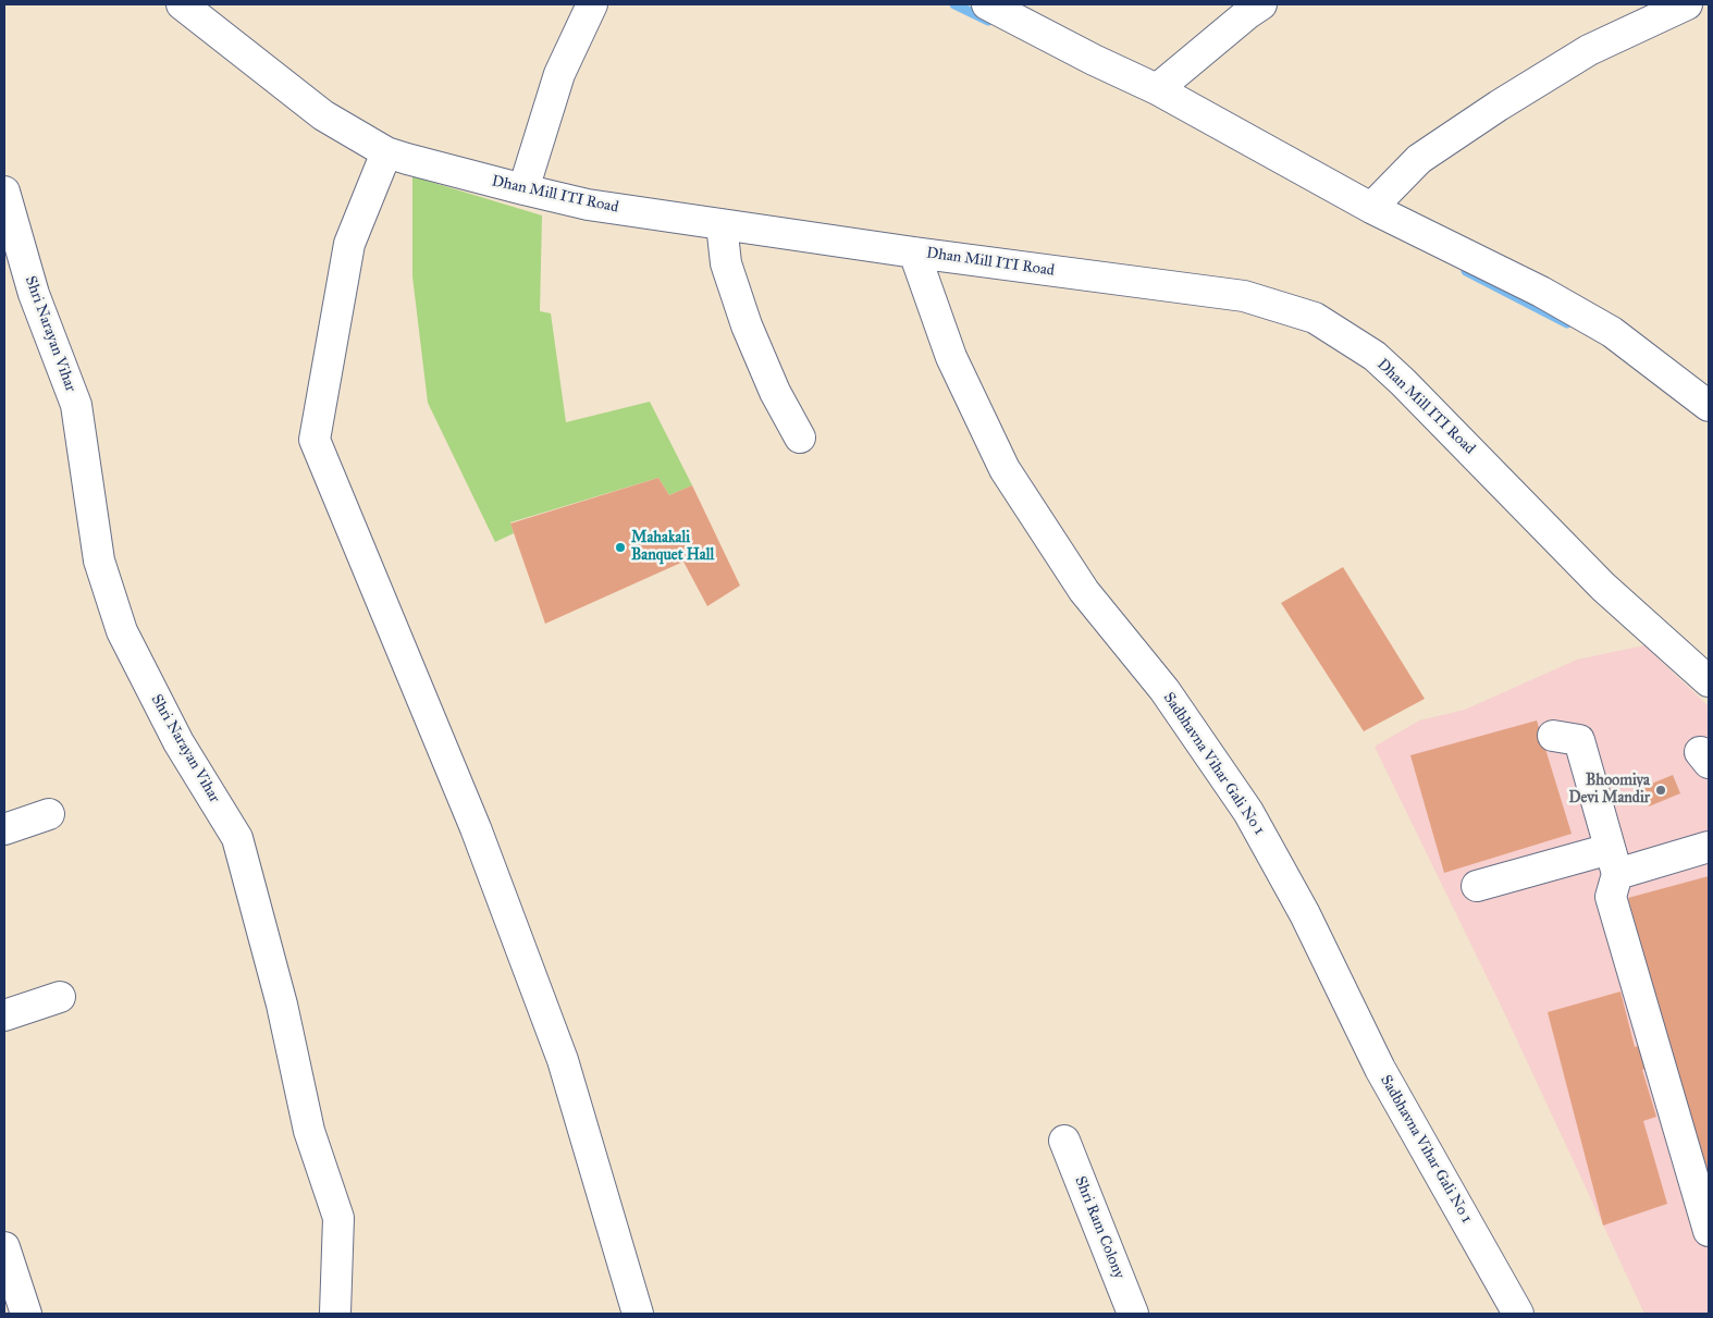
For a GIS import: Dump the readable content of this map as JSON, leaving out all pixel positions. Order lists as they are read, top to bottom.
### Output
{
  "streets": {
    "street": [
      "Dhan Mill ITI Road",
      "Shri Narayan Vihar",
      "Sadbhavna Vihar Gali No 1",
      "Shri Ram Colony"
    ]
  },
  "crossings": [
    ["Dhan Mill ITI Road", "Sadbhavna Vihar Gali No 1"]
  ],
  "places": ["Mahakali Banquet Hall", "Bhoomiya Devi Mandir"]
}
